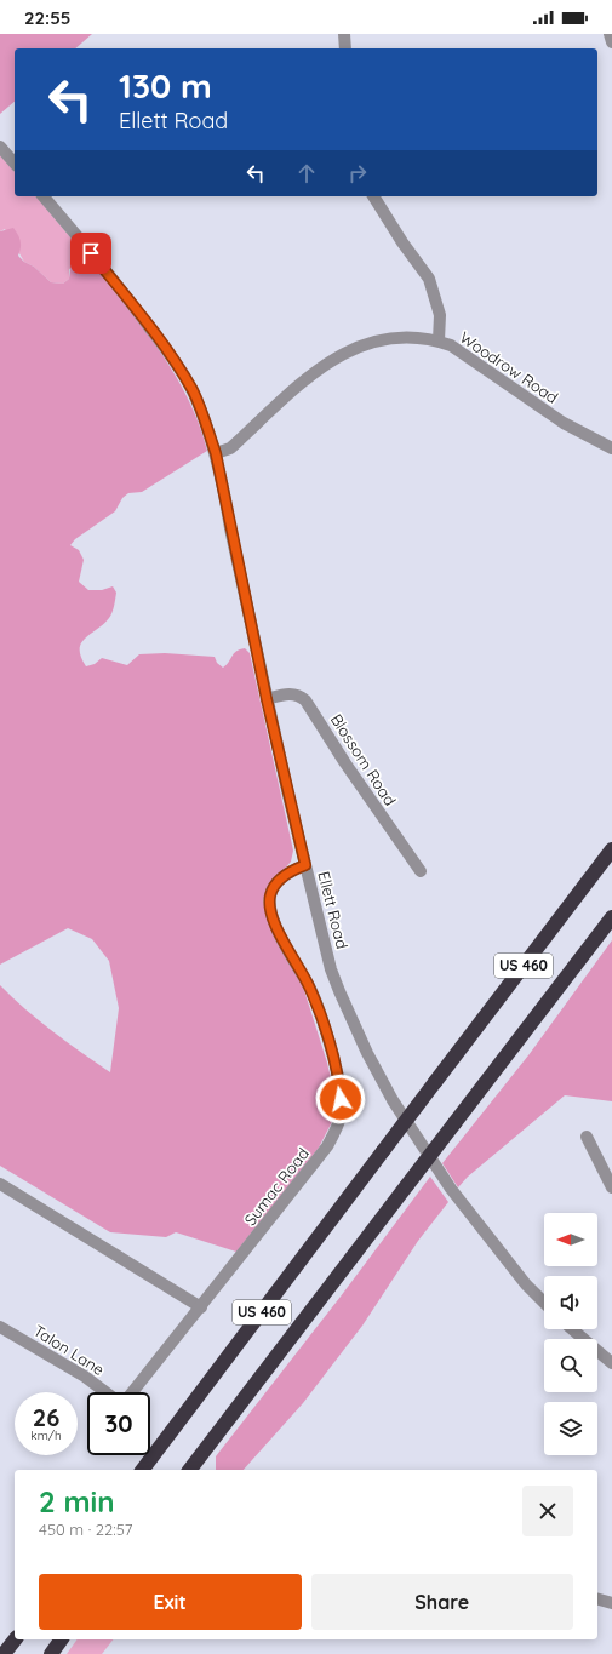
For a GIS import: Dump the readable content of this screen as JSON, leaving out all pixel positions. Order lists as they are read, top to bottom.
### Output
{
  "streets": {
    "highway": ["US 460"],
    "street": [
      "Woodrow Road",
      "Blossom Road",
      "Ellett Road",
      "Sumac Road",
      "Talon Lane"
    ]
  },
  "crossings": [
    ["Woodrow Road", "Ellett Road"],
    ["Blossom Road", "Ellett Road"],
    ["Ellett Road", "Sumac Road"],
    ["Sumac Road", "Talon Lane"]
  ],
  "north": "left",
  "page": {
    "status": "22:55",
    "turn": ["130 m", "Ellett Road"],
    "speed": "26 km/h",
    "limit": "30",
    "heading": ["2 min", "450 m · 22:57"],
    "buttons": ["Exit", "Share"]
  }
}
